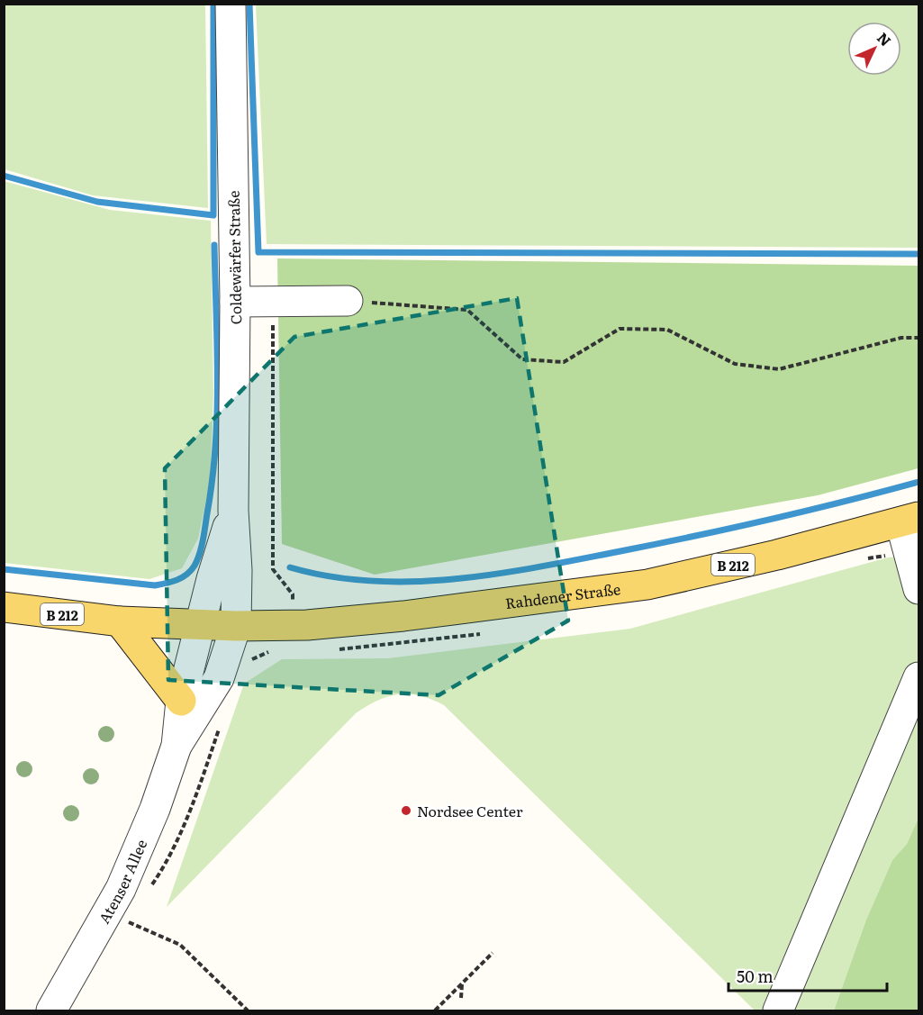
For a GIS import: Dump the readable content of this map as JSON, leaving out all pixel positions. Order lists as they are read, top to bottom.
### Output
{
  "streets": {
    "main road": ["B 212", "Rahdener Straße"],
    "street": ["Coldewärfer Straße", "Atenser Allee"]
  },
  "crossings": [
    ["Coldewärfer Straße", "B 212"],
    ["Coldewärfer Straße", "Rahdener Straße"],
    ["Coldewärfer Straße", "Atenser Allee"],
    ["B 212", "Rahdener Straße"],
    ["B 212", "Atenser Allee"],
    ["Rahdener Straße", "Atenser Allee"]
  ],
  "places": ["Nordsee Center"],
  "scale_bar": "50 m",
  "north": "top right"
}
